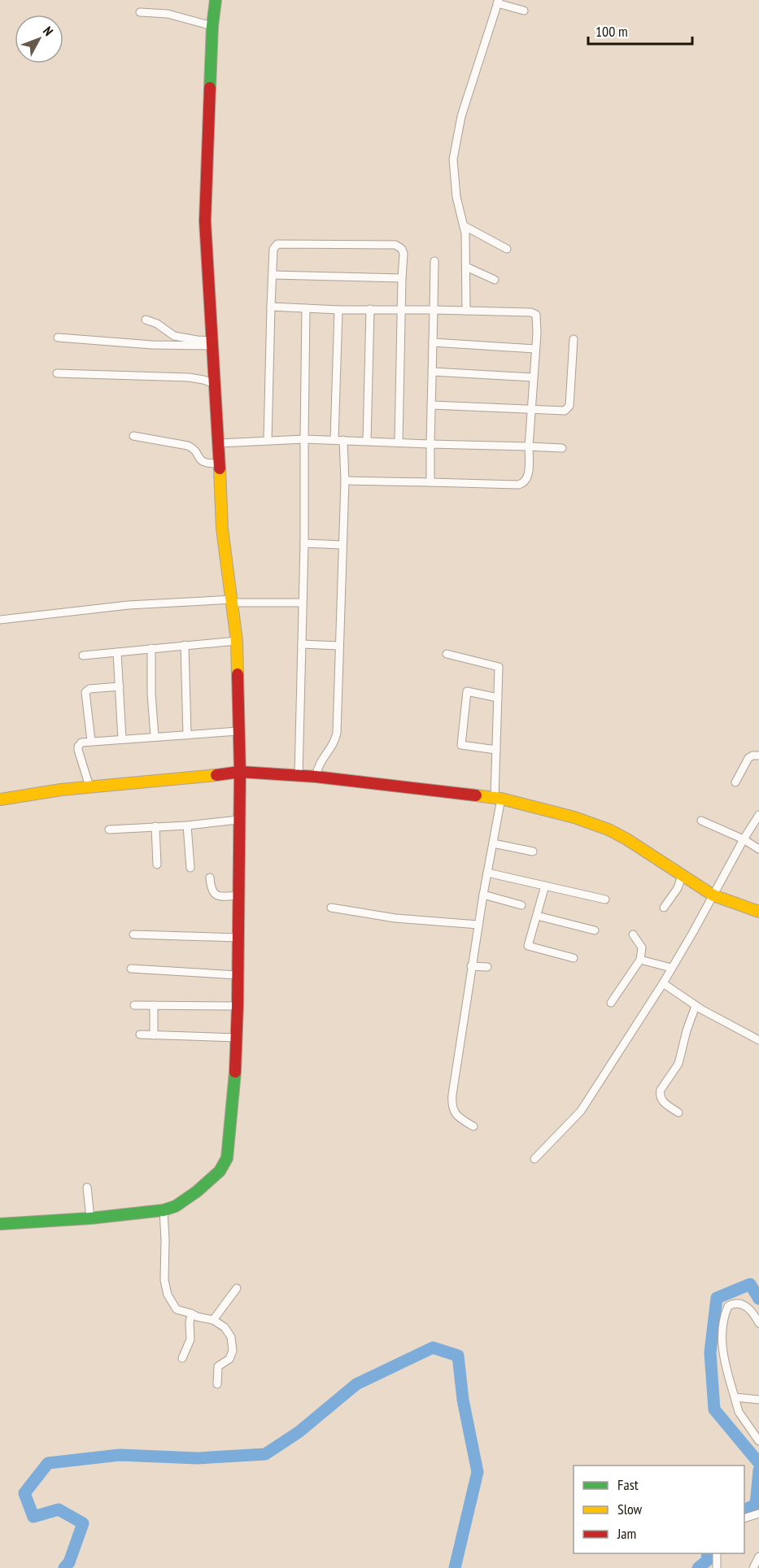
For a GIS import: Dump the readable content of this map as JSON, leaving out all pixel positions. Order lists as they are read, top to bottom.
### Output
{
  "legend": ["Fast", "Slow", "Jam"],
  "scale_bar": "100 m",
  "north": "top right"
}
